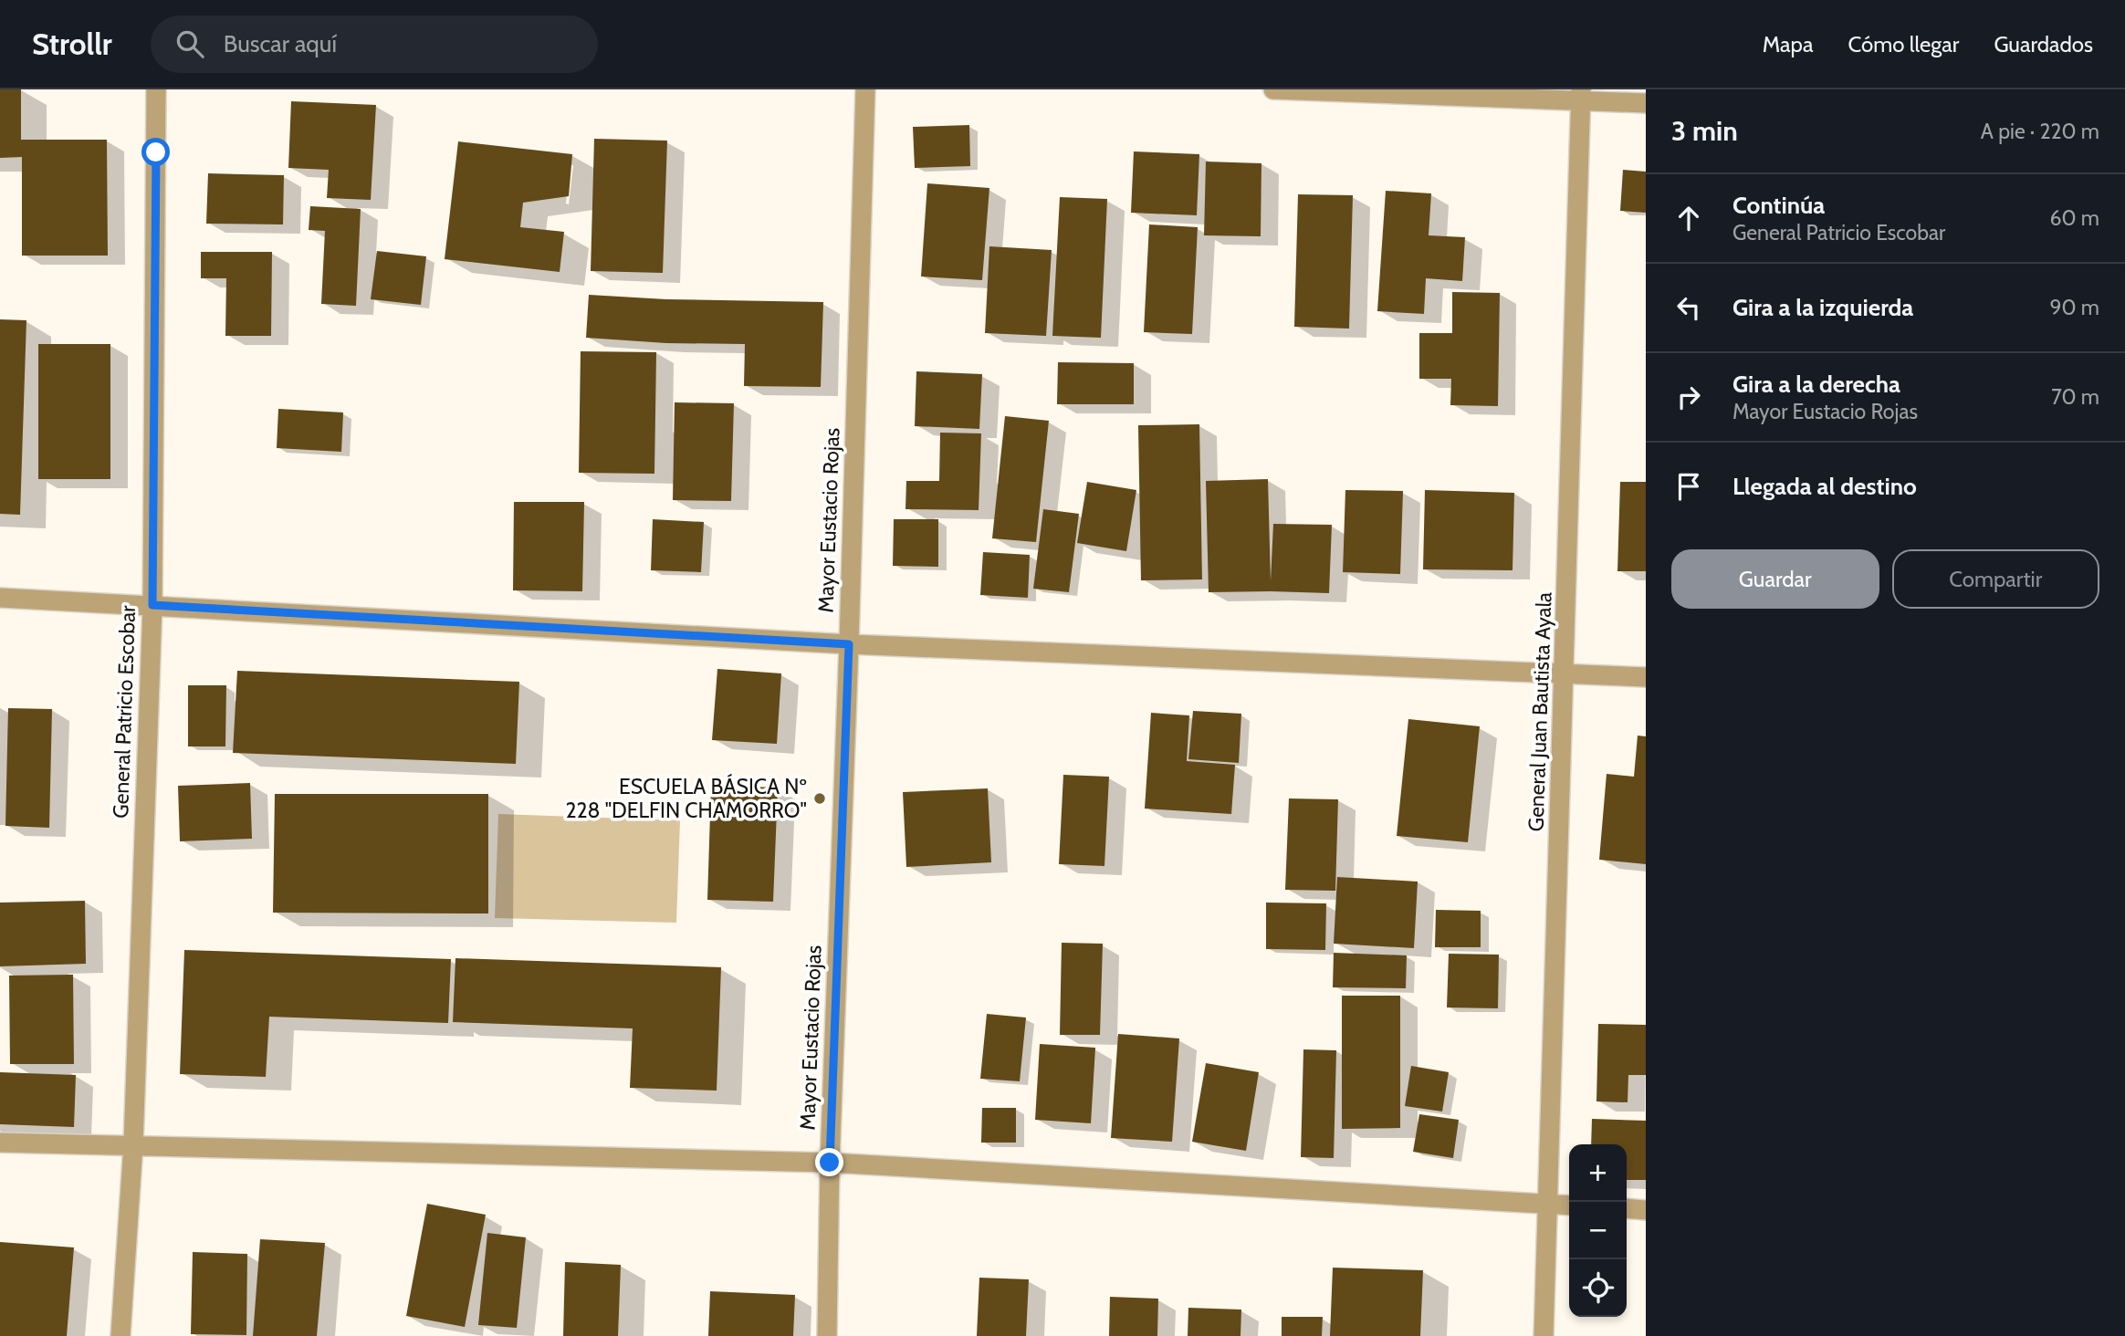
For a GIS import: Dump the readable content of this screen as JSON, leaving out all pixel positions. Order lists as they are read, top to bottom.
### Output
{
  "streets": {
    "street": ["Mayor Eustacio Rojas", "General Patricio Escobar", "General Juan Bautista Ayala"]
  },
  "places": ["ESCUELA BÁSICA Nº 228 \"DELFIN CHAMORRO\""],
  "page": {
    "header": "Strollr",
    "search": "Buscar aquí",
    "nav": ["Mapa", "Cómo llegar", "Guardados"],
    "heading": ["3 min", "A pie · 220 m"],
    "list": [
      ["Continúa", "General Patricio Escobar", "60 m"],
      ["Gira a la izquierda", "90 m"],
      ["Gira a la derecha", "Mayor Eustacio Rojas", "70 m"],
      "Llegada al destino"
    ],
    "buttons": ["Guardar", "Compartir"],
    "map_buttons": ["+", "−"]
  }
}
